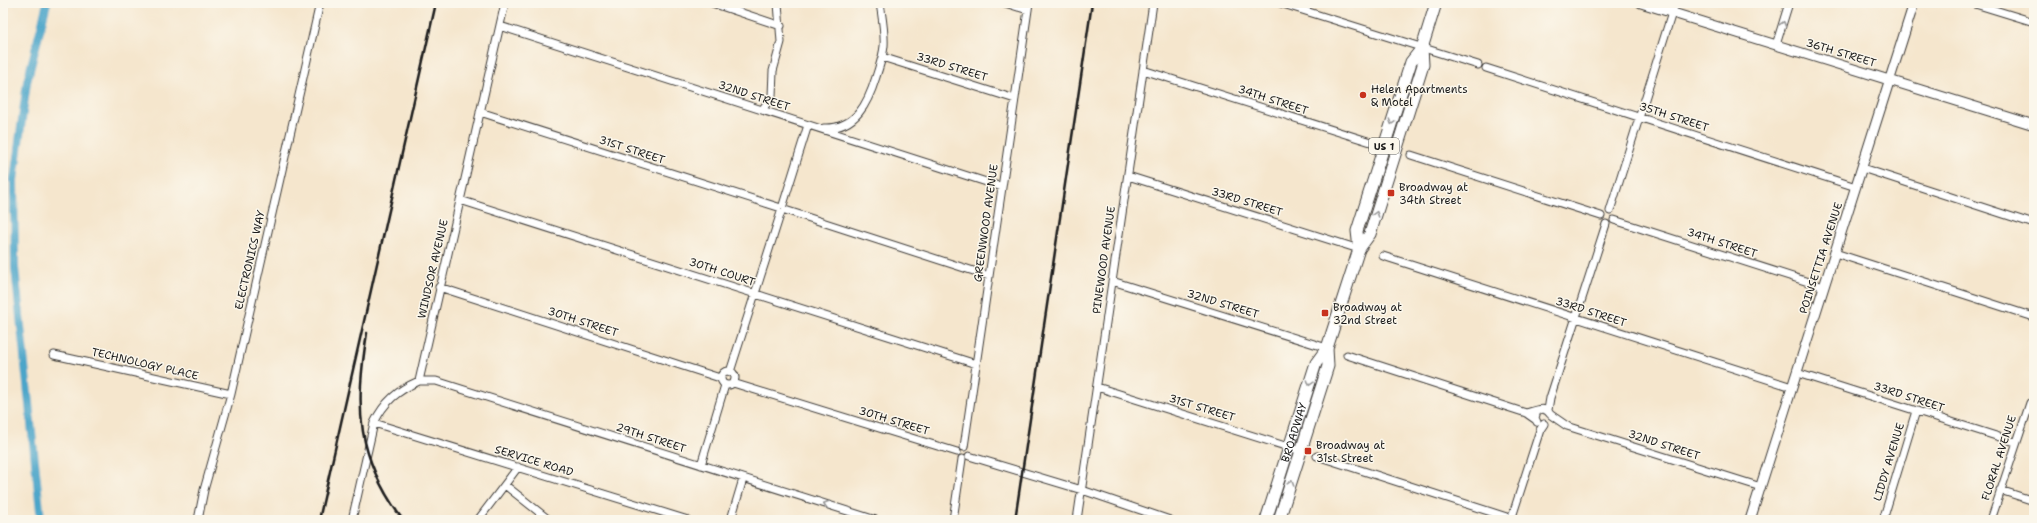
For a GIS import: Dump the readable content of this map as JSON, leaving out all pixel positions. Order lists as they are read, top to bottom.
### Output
{
  "streets": {
    "main road": ["US 1", "BROADWAY"],
    "street": [
      "36TH STREET",
      "33RD STREET",
      "32ND STREET",
      "34TH STREET",
      "35TH STREET",
      "31ST STREET",
      "GREENWOOD AVENUE",
      "POINSETTIA AVENUE",
      "ELECTRONICS WAY",
      "PINEWOOD AVENUE",
      "WINDSOR AVENUE",
      "30TH COURT",
      "30TH STREET",
      "TECHNOLOGY PLACE",
      "29TH STREET",
      "FLORAL AVENUE",
      "SERVICE ROAD",
      "LIDDY AVENUE"
    ]
  },
  "crossings": [
    ["36TH STREET", "POINSETTIA AVENUE"],
    ["33RD STREET", "GREENWOOD AVENUE"],
    ["33RD STREET", "POINSETTIA AVENUE"],
    ["33RD STREET", "PINEWOOD AVENUE"],
    ["33RD STREET", "BROADWAY"],
    ["33RD STREET", "FLORAL AVENUE"],
    ["33RD STREET", "LIDDY AVENUE"],
    ["32ND STREET", "GREENWOOD AVENUE"],
    ["32ND STREET", "POINSETTIA AVENUE"],
    ["32ND STREET", "PINEWOOD AVENUE"],
    ["32ND STREET", "WINDSOR AVENUE"],
    ["32ND STREET", "BROADWAY"],
    ["34TH STREET", "POINSETTIA AVENUE"],
    ["34TH STREET", "PINEWOOD AVENUE"],
    ["34TH STREET", "BROADWAY"],
    ["35TH STREET", "POINSETTIA AVENUE"],
    ["31ST STREET", "GREENWOOD AVENUE"],
    ["31ST STREET", "PINEWOOD AVENUE"],
    ["31ST STREET", "WINDSOR AVENUE"],
    ["31ST STREET", "BROADWAY"],
    ["GREENWOOD AVENUE", "30TH COURT"],
    ["GREENWOOD AVENUE", "30TH STREET"],
    ["ELECTRONICS WAY", "TECHNOLOGY PLACE"],
    ["WINDSOR AVENUE", "30TH COURT"],
    ["WINDSOR AVENUE", "30TH STREET"],
    ["WINDSOR AVENUE", "29TH STREET"]
  ],
  "places": {
    "other": ["Helen Apartments & Motel"],
    "transit": ["Broadway at 34th Street", "Broadway at 32nd Street", "Broadway at 31st Street"]
  }
}
